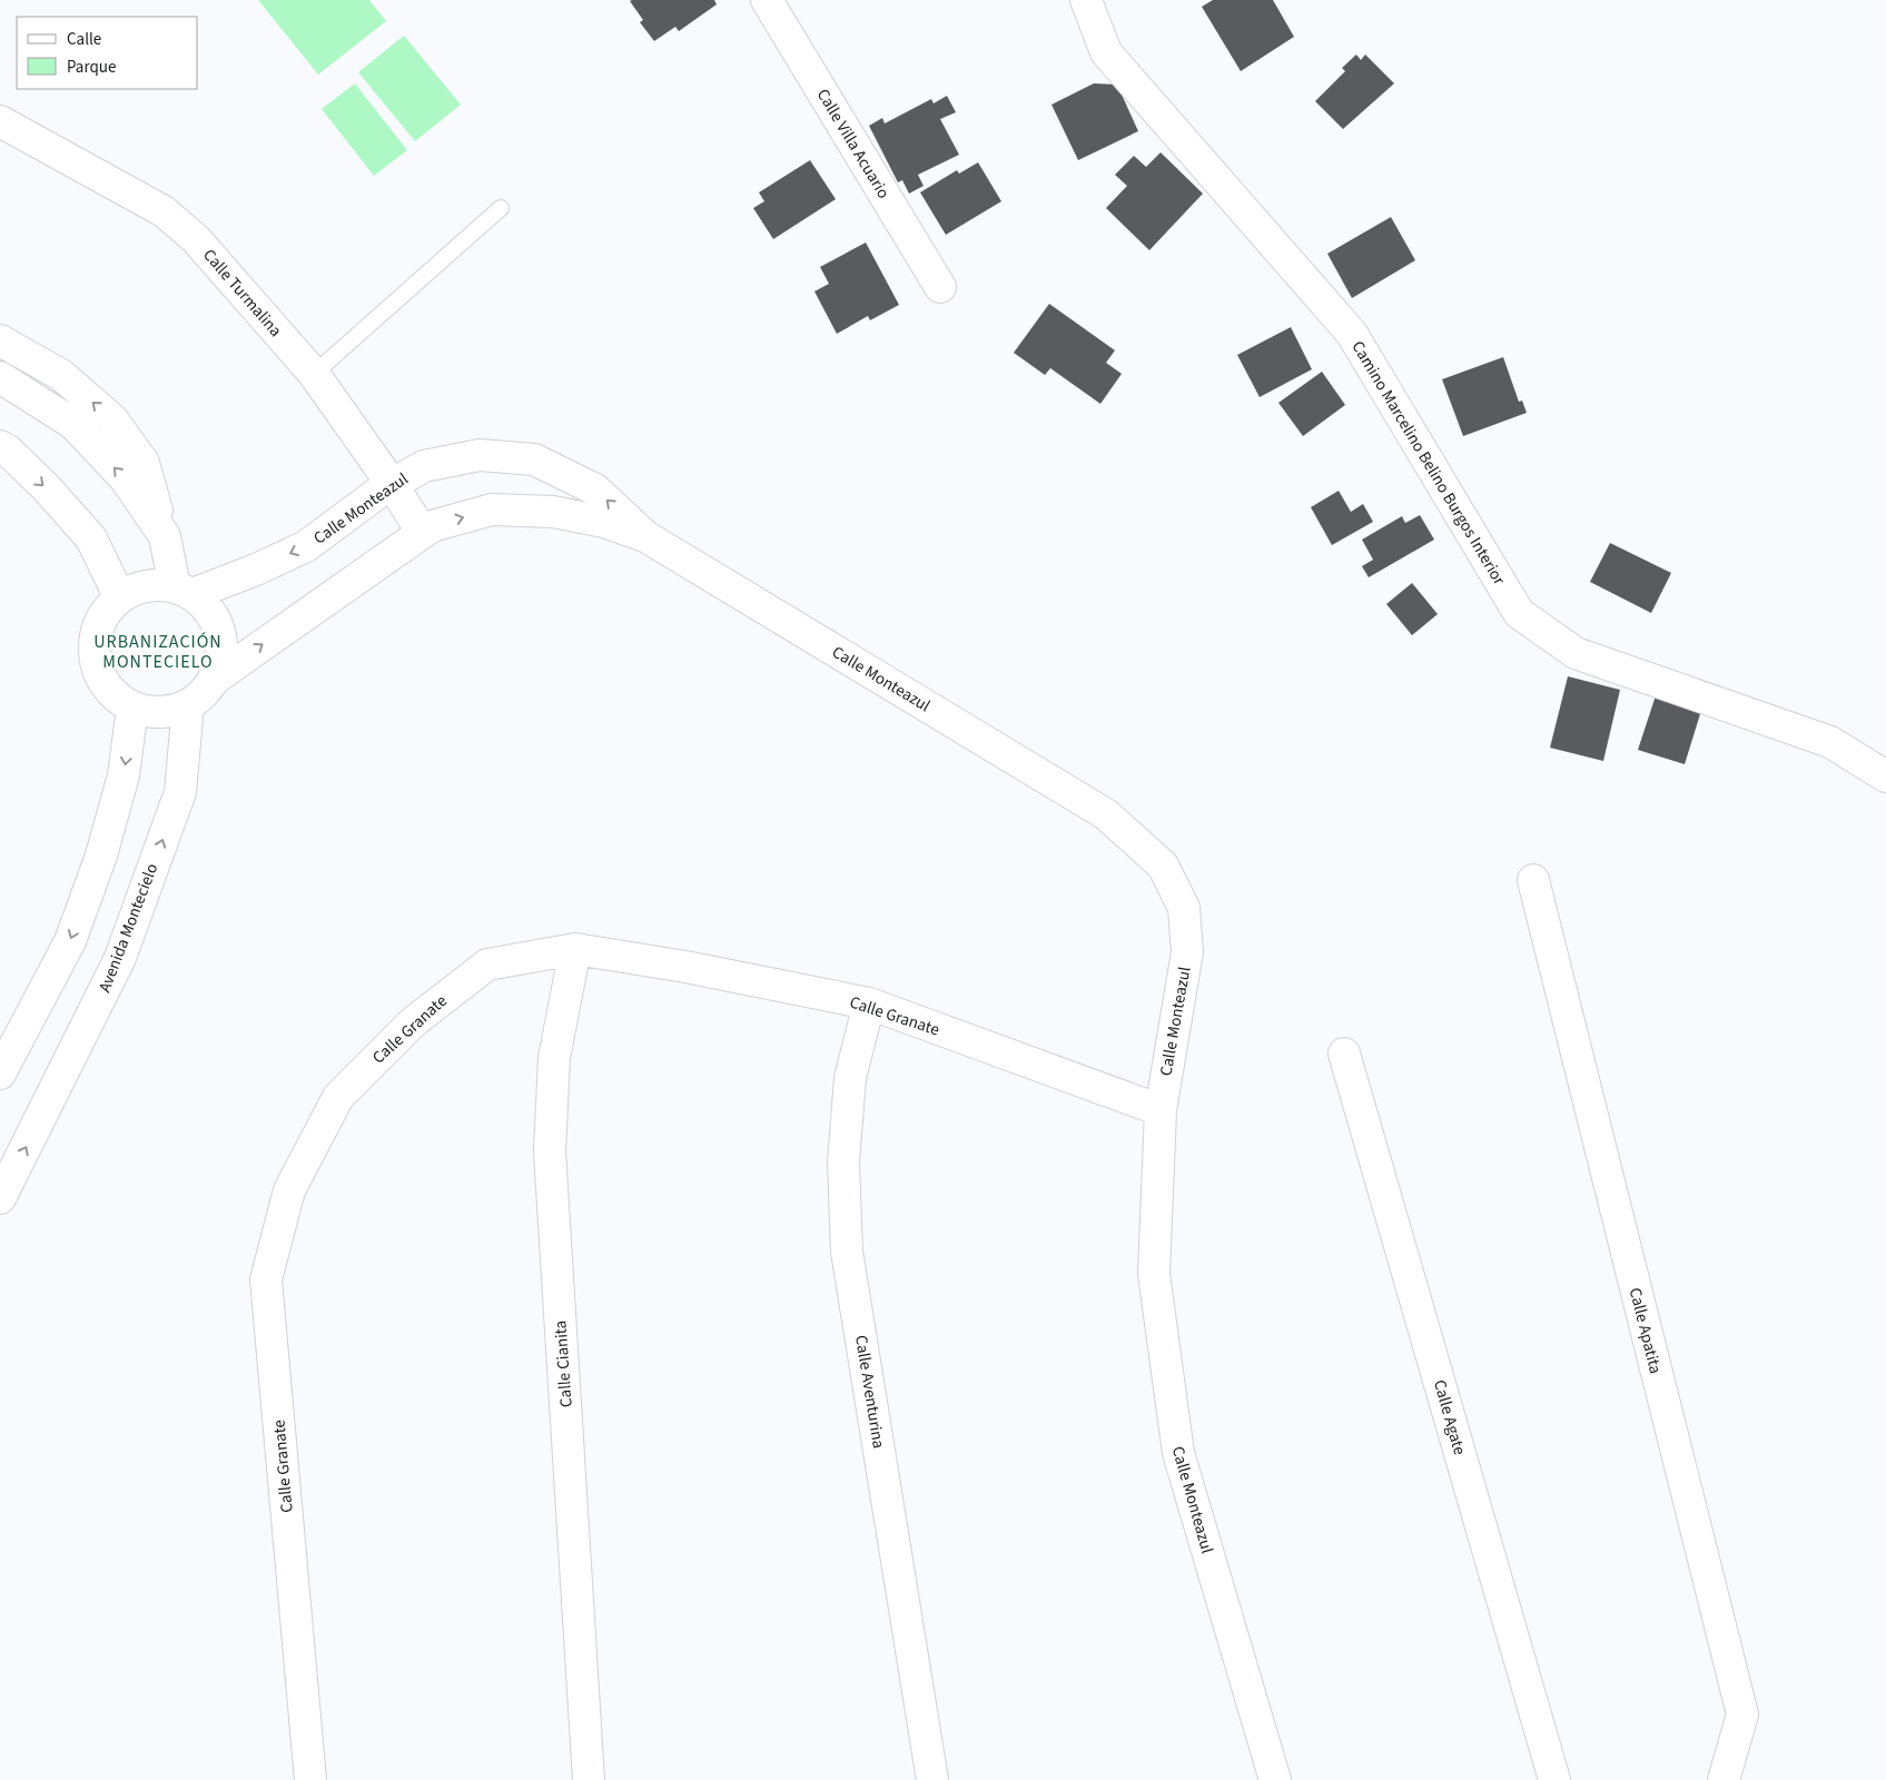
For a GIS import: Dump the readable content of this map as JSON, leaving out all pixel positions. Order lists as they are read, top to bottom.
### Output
{
  "streets": {
    "street": [
      "Calle Villa Acuario",
      "Calle Turmalina",
      "Camino Marcelino Belino Burgos Interior",
      "Calle Monteazul",
      "Avenida Montecielo",
      "Calle Granate",
      "Calle Apatita",
      "Calle Cianita",
      "Calle Aventurina",
      "Calle Agate"
    ]
  },
  "crossings": [
    ["Calle Turmalina", "Calle Monteazul"],
    ["Calle Monteazul", "Avenida Montecielo"],
    ["Calle Monteazul", "Calle Granate"],
    ["Calle Granate", "Calle Cianita"],
    ["Calle Granate", "Calle Aventurina"]
  ],
  "districts": ["URBANIZACIÓN MONTECIELO"],
  "legend": ["Calle", "Parque"]
}
